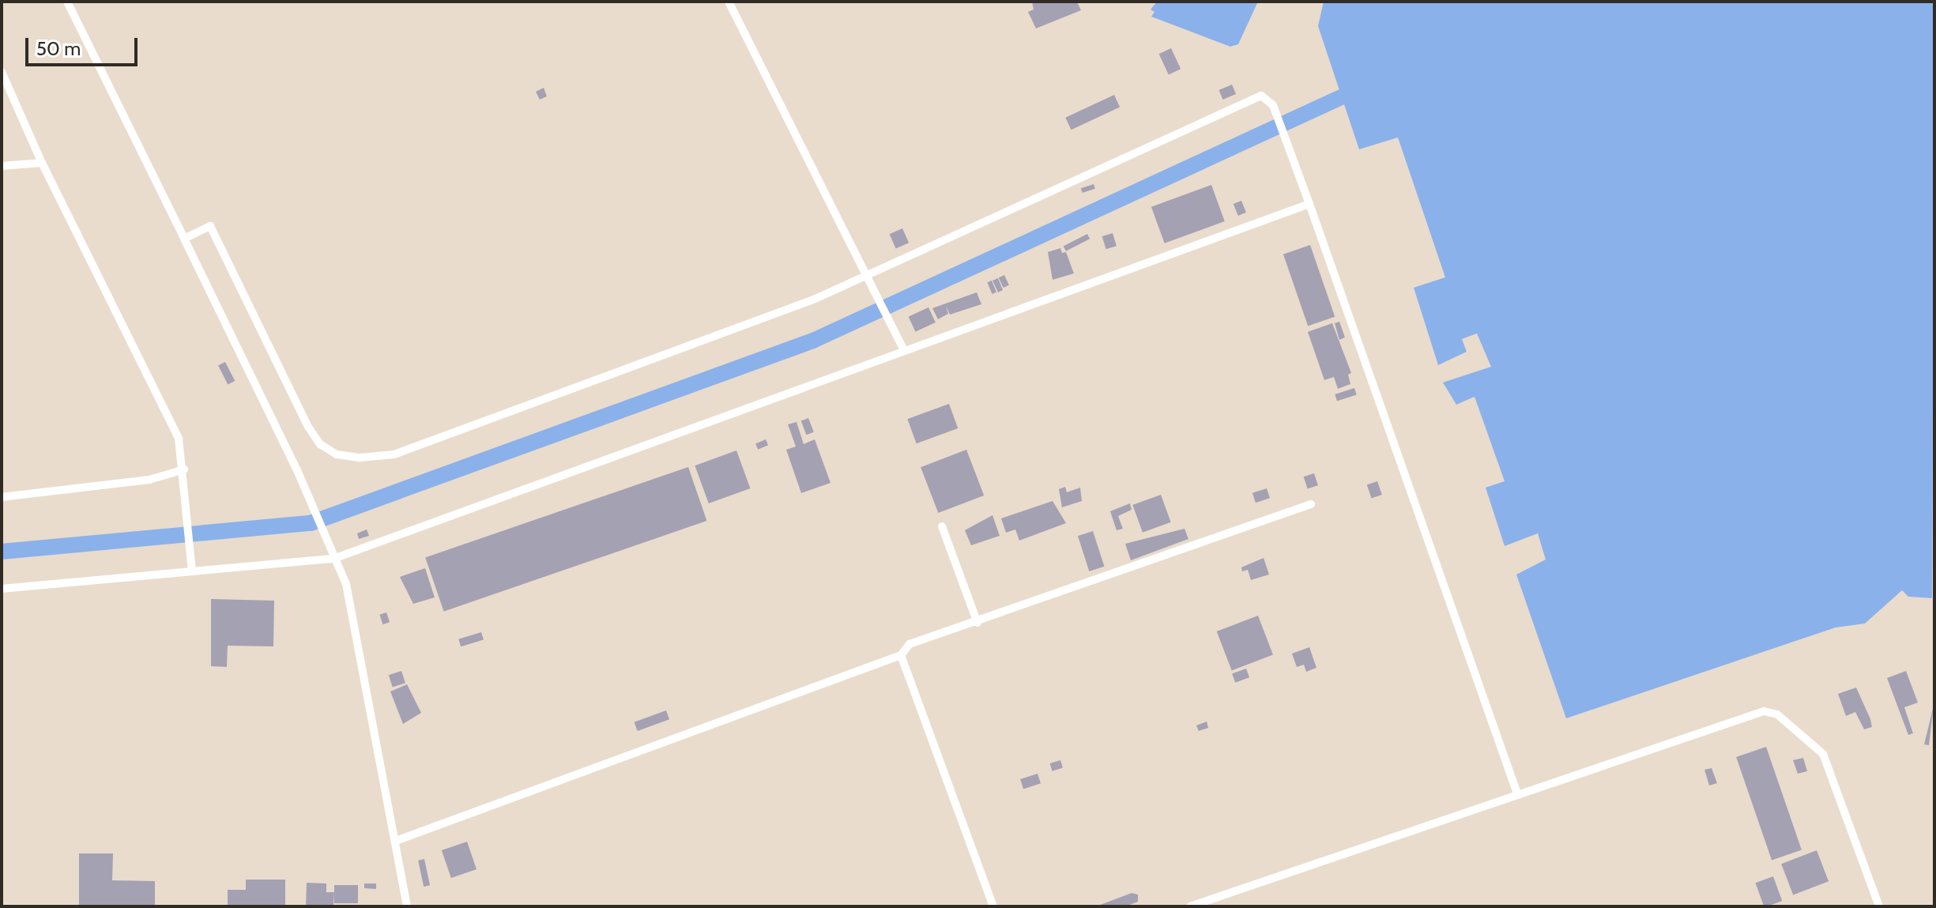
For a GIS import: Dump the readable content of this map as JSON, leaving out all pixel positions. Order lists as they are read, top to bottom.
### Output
{
  "scale_bar": "50 m"
}
